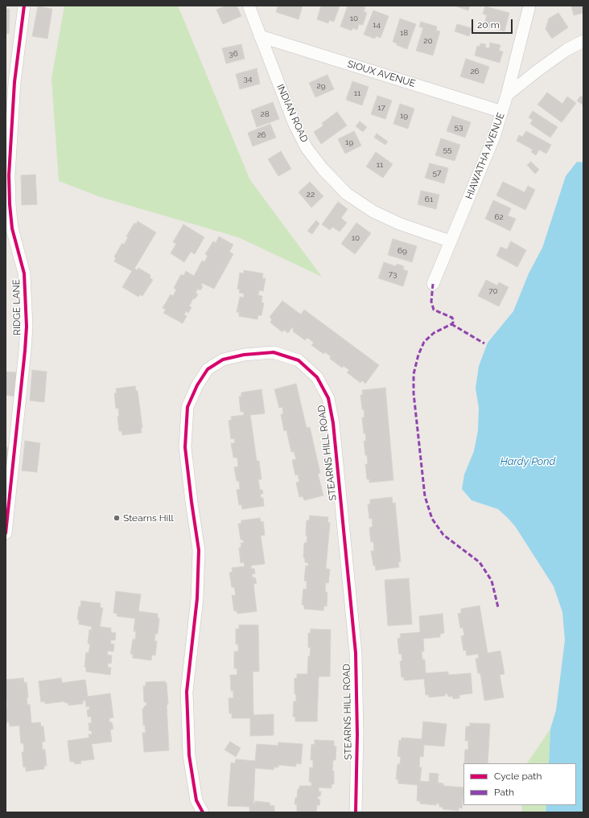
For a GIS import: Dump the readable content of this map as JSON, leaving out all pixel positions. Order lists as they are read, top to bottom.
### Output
{
  "streets": {
    "street": [
      "SIOUX AVENUE",
      "INDIAN ROAD",
      "HIAWATHA AVENUE",
      "RIDGE LANE",
      "STEARNS HILL ROAD"
    ]
  },
  "crossings": [
    ["SIOUX AVENUE", "INDIAN ROAD"],
    ["SIOUX AVENUE", "HIAWATHA AVENUE"],
    ["INDIAN ROAD", "HIAWATHA AVENUE"]
  ],
  "water": ["Hardy Pond"],
  "places": ["Stearns Hill"],
  "house_numbers": [
    "10",
    "14",
    "18",
    "20",
    "36",
    "26",
    "34",
    "29",
    "11",
    "17",
    "28",
    "19",
    "53",
    "26",
    "19",
    "55",
    "11",
    "57",
    "22",
    "61",
    "62",
    "10",
    "69",
    "73",
    "70"
  ],
  "legend": ["Cycle path", "Path"],
  "scale_bar": "20 m"
}
